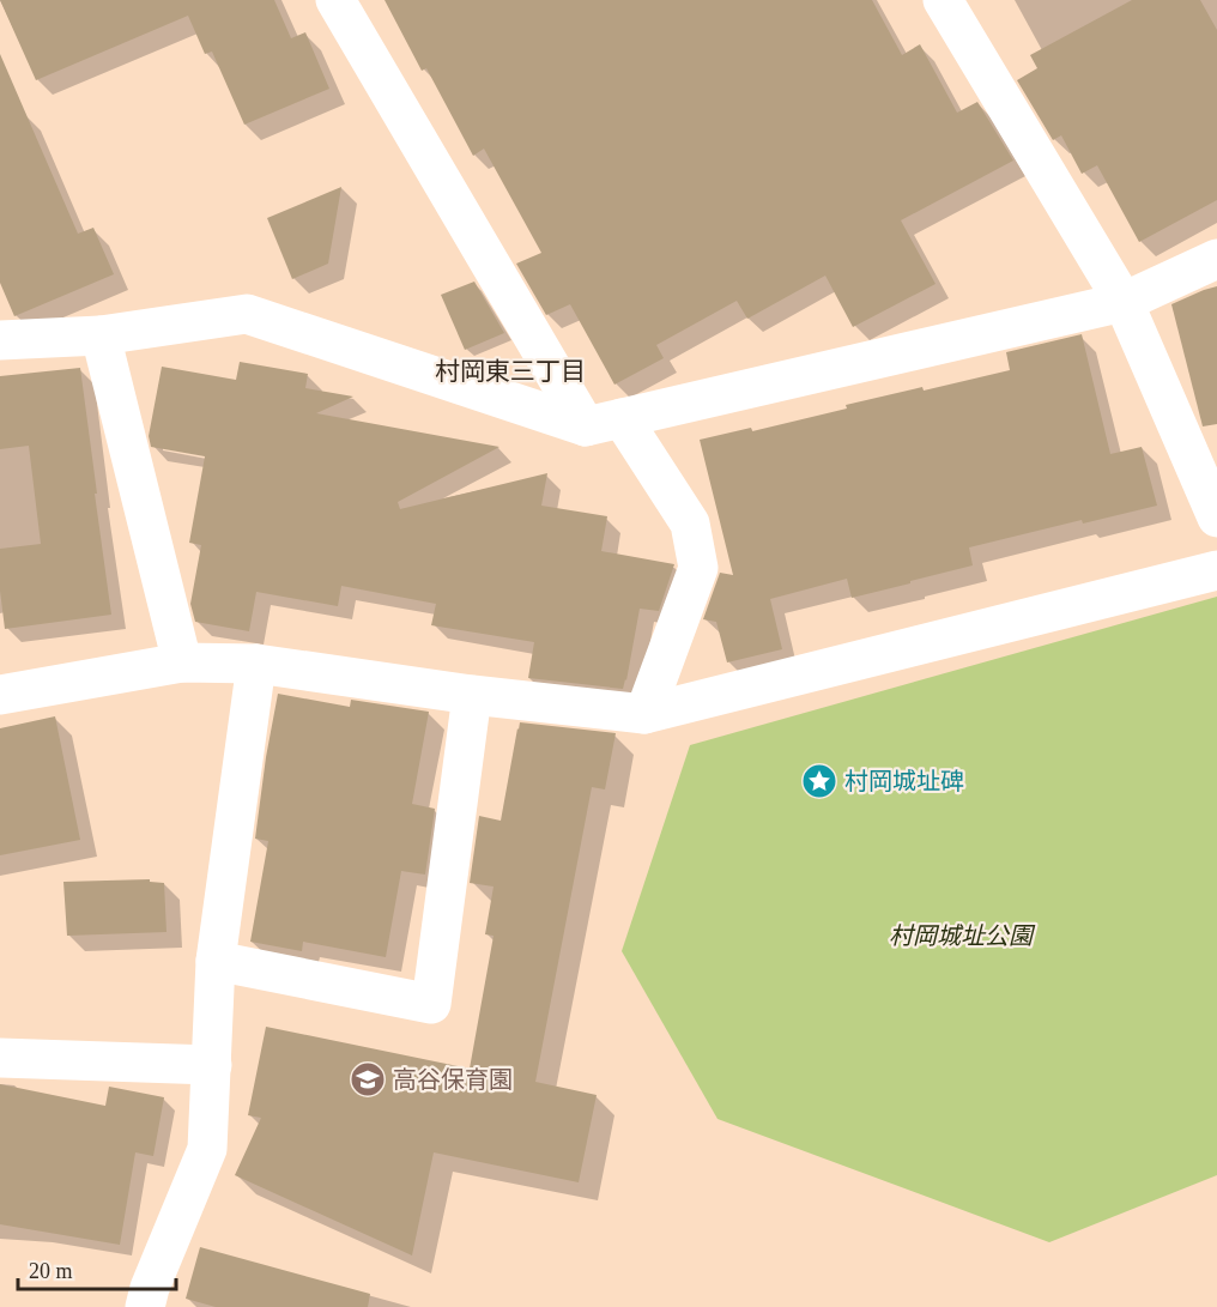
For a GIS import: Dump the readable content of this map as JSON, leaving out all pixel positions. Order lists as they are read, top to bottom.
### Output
{
  "districts": ["村岡東三丁目"],
  "parks": ["村岡城址公園"],
  "places": {
    "place": ["村岡城址碑"],
    "school or university": ["高谷保育園"]
  },
  "scale_bar": "20 m"
}
